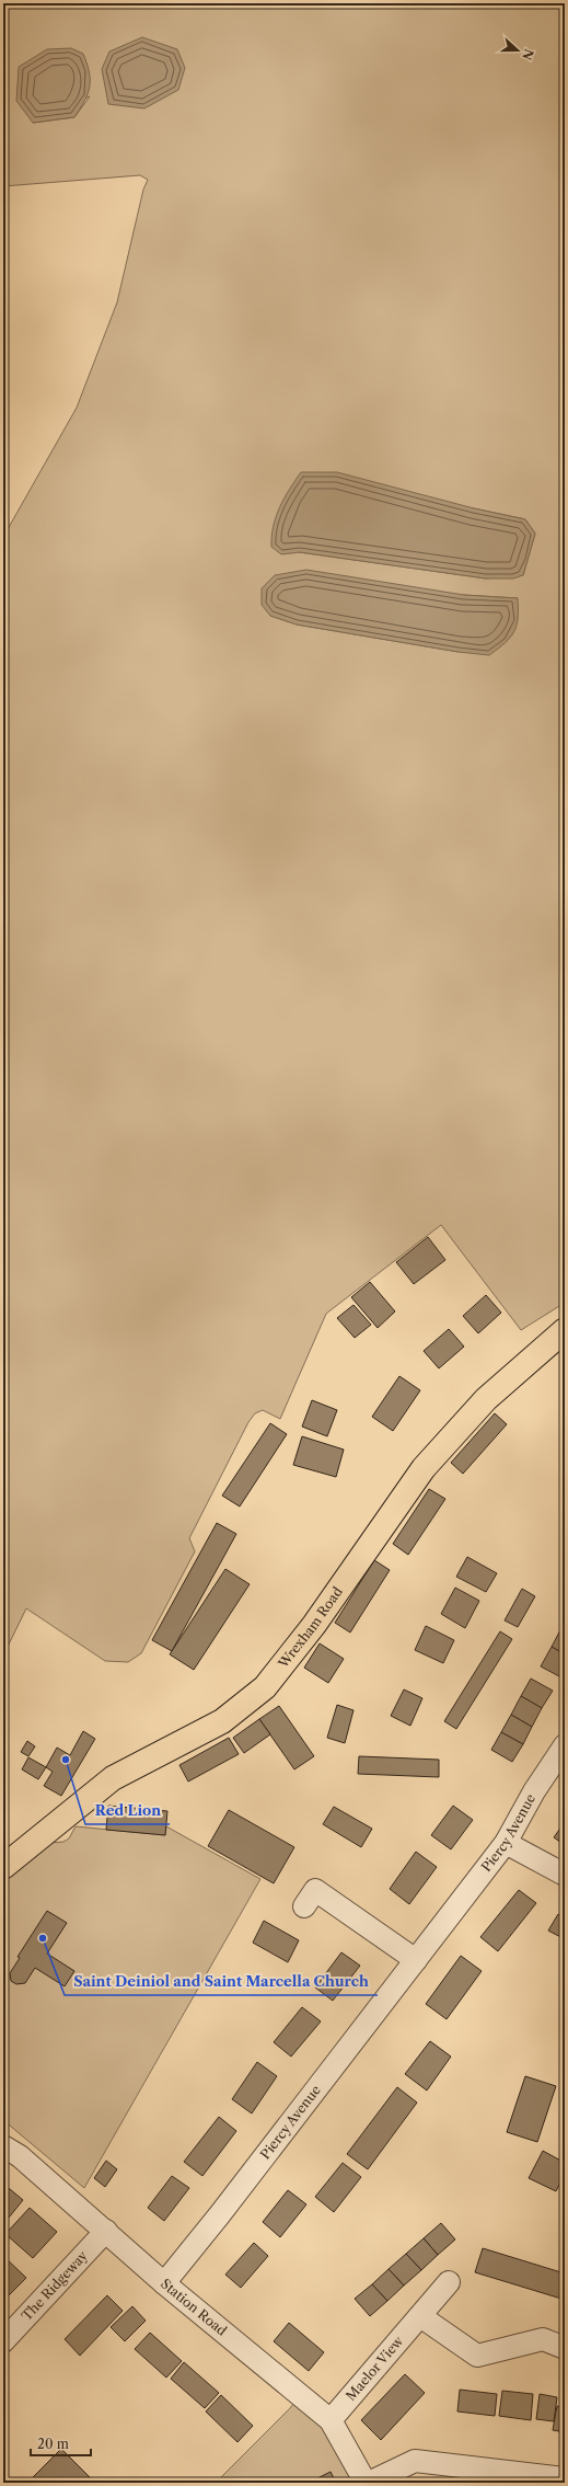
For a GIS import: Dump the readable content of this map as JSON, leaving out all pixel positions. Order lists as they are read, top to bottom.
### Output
{
  "streets": {
    "main road": ["Wrexham Road"],
    "street": [
      "Piercy Avenue",
      "The Ridgeway",
      "Station Road",
      "Maelor View"
    ]
  },
  "crossings": [
    ["Piercy Avenue", "Station Road"],
    ["The Ridgeway", "Station Road"],
    ["Station Road", "Maelor View"]
  ],
  "places": ["Red Lion", "Saint Deiniol and Saint Marcella Church"],
  "scale_bar": "20 m",
  "north": "right"
}
